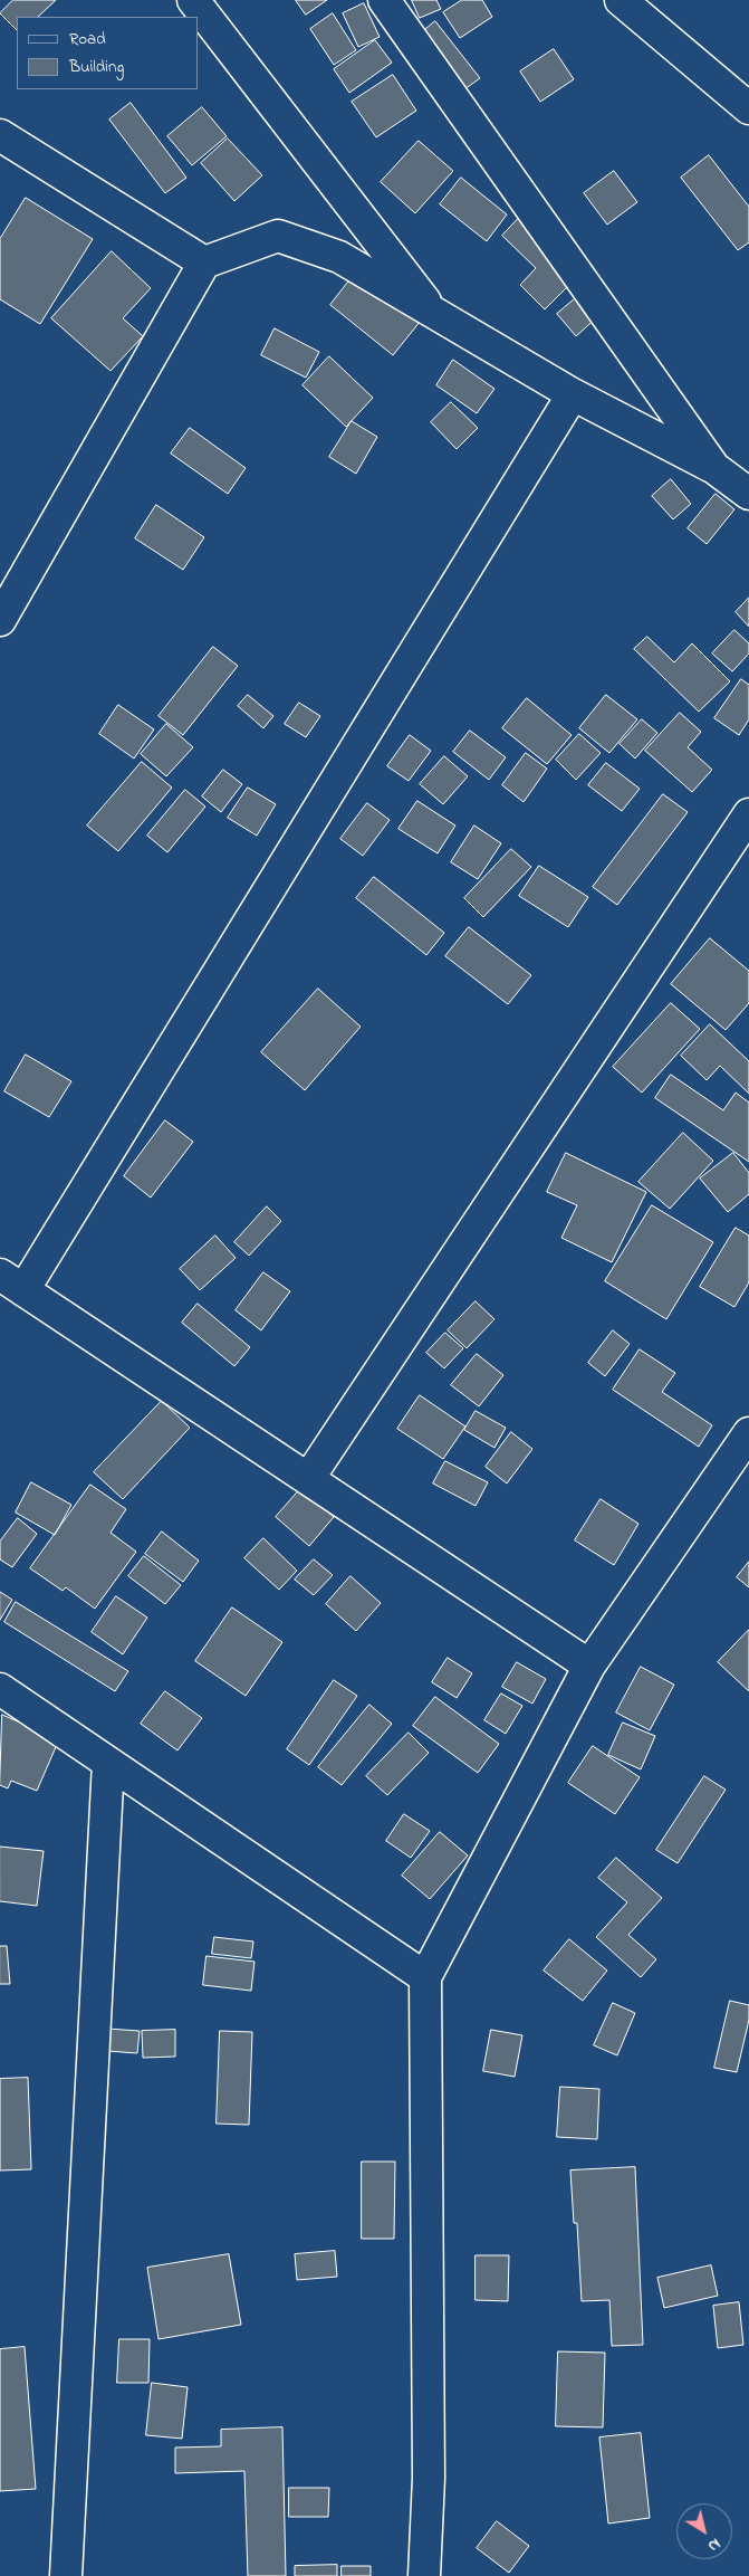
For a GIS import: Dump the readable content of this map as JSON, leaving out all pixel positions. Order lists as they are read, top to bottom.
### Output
{
  "legend": ["Road", "Building"],
  "north": "bottom right"
}
